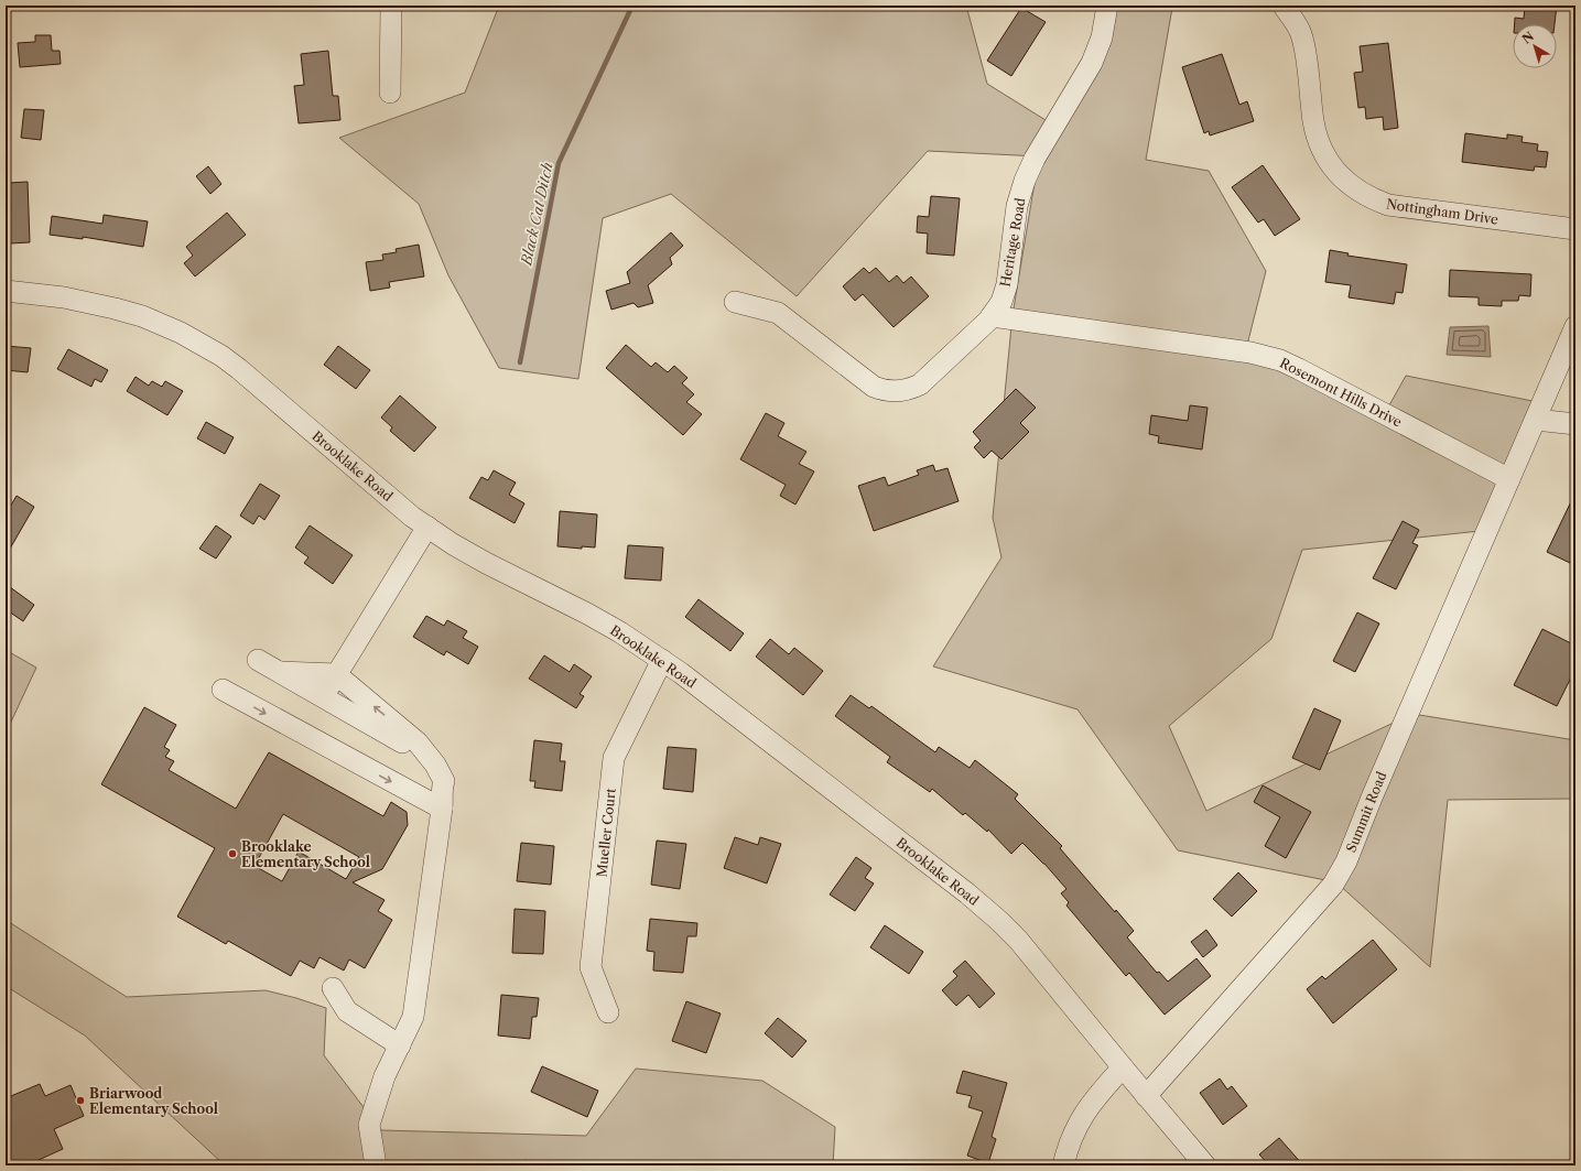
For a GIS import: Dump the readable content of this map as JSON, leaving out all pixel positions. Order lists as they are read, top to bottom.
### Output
{
  "streets": {
    "street": [
      "Nottingham Drive",
      "Heritage Road",
      "Rosemont Hills Drive",
      "Brooklake Road",
      "Summit Road",
      "Mueller Court"
    ]
  },
  "crossings": [
    ["Heritage Road", "Rosemont Hills Drive"],
    ["Rosemont Hills Drive", "Summit Road"],
    ["Brooklake Road", "Summit Road"],
    ["Brooklake Road", "Mueller Court"]
  ],
  "water": ["Black Cat Ditch"],
  "places": ["Brooklake Elementary School", "Briarwood Elementary School"],
  "north": "top left"
}
